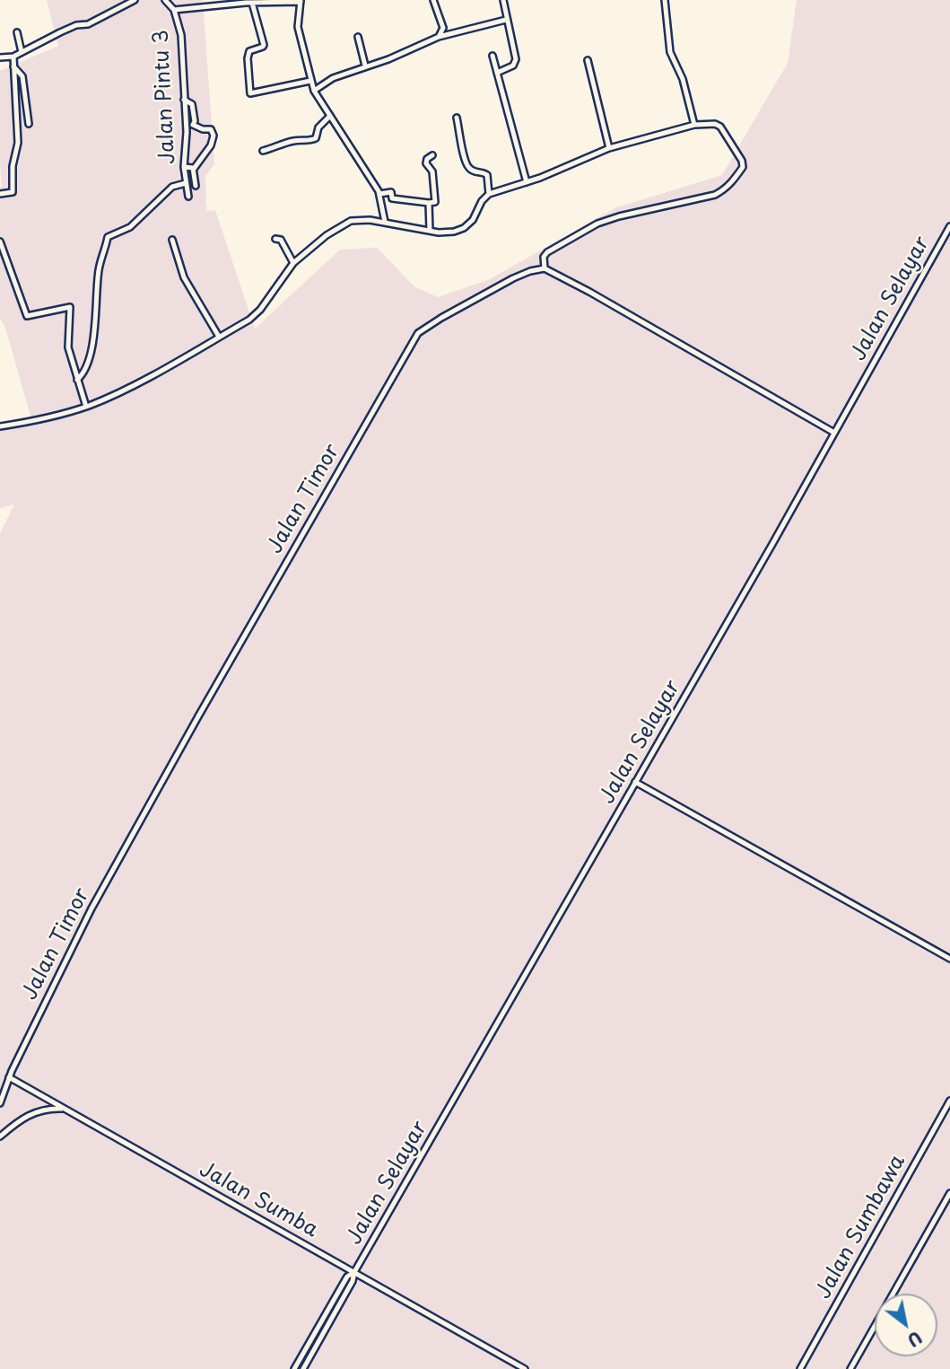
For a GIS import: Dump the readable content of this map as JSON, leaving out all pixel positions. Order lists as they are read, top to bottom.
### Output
{
  "streets": {
    "street": [
      "Jalan Pintu 3",
      "Jalan Selayar",
      "Jalan Timor",
      "Jalan Sumba",
      "Jalan Sumbawa"
    ]
  },
  "crossings": [
    ["Jalan Selayar", "Jalan Sumba"],
    ["Jalan Timor", "Jalan Sumba"]
  ],
  "north": "bottom right"
}
